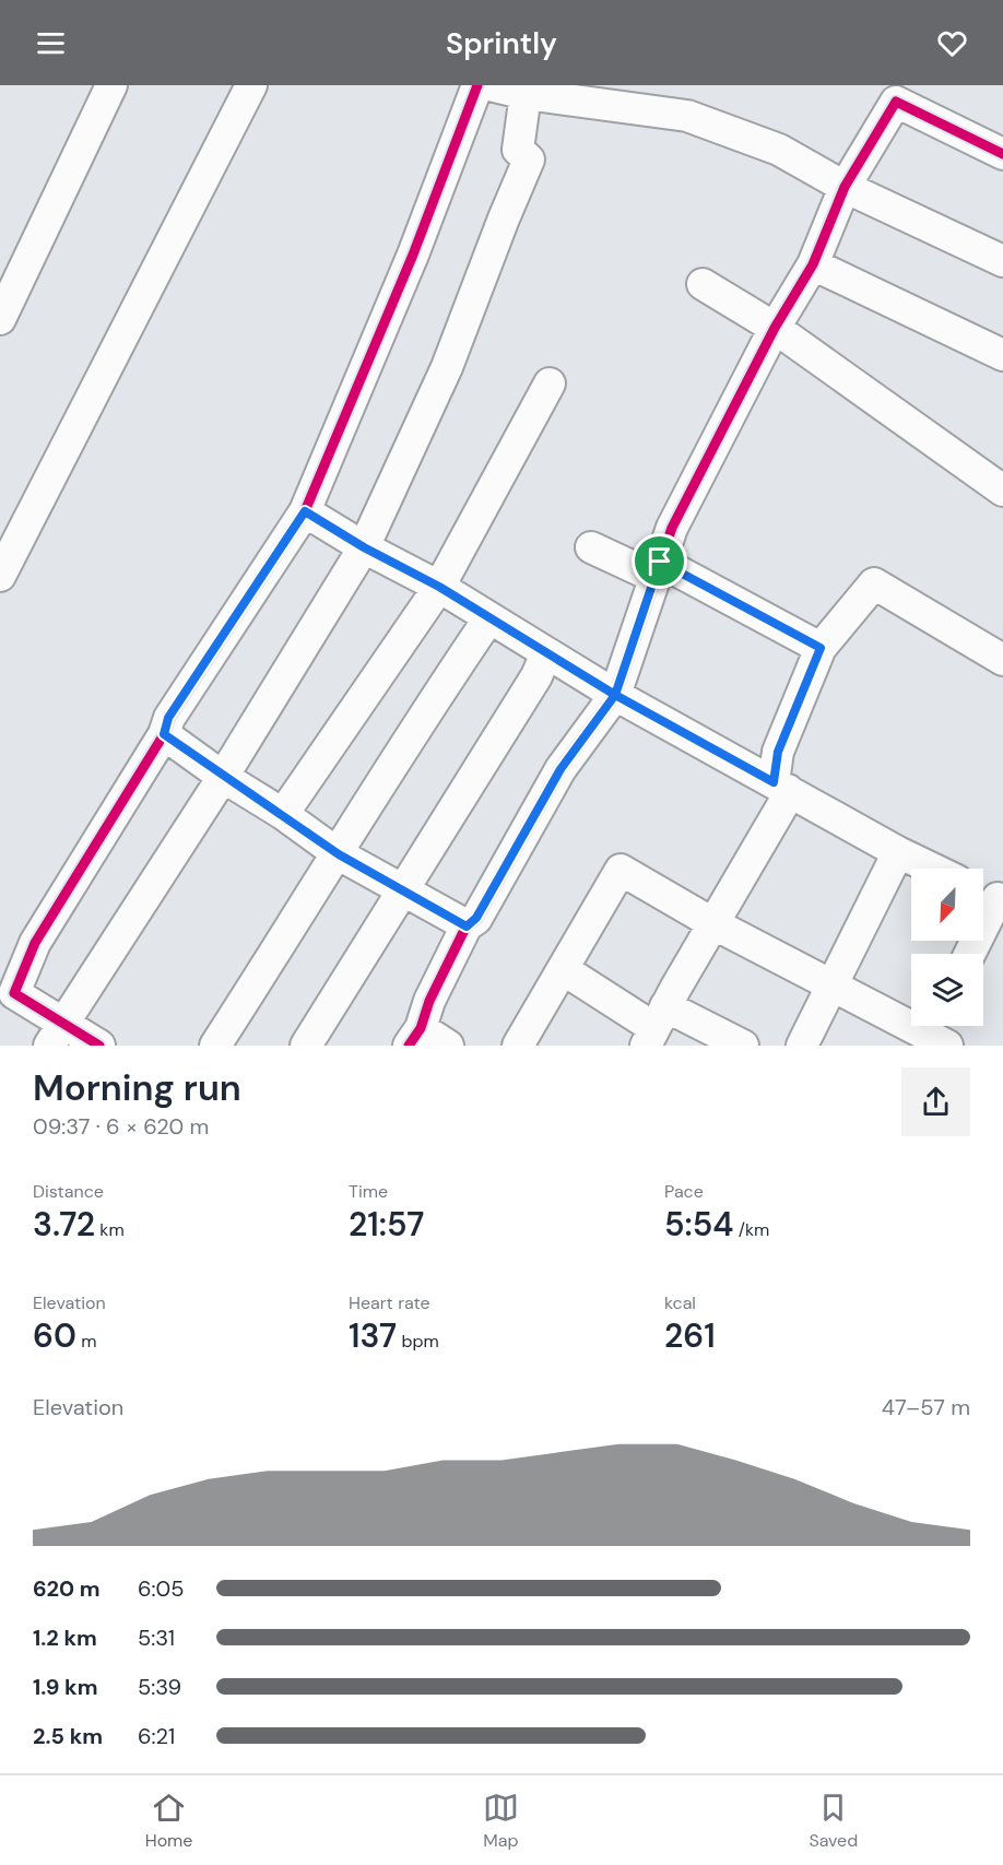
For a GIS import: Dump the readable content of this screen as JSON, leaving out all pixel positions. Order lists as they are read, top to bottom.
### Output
{
  "north": "bottom left",
  "page": {
    "header": "Sprintly",
    "heading": ["Morning run", "09:37 · 6 × 620 m"],
    "stats": [
      ["Distance", "3.72 km"],
      ["Time", "21:57"],
      ["Pace", "5:54 /km"],
      ["Elevation", "60 m"],
      ["Heart rate", "137 bpm"],
      ["kcal", "261"]
    ],
    "chart": ["Elevation", "47–57 m"],
    "list": [
      {
        "name": "620 m",
        "note": "6:05"
      },
      {
        "name": "1.2 km",
        "note": "5:31"
      },
      {
        "name": "1.9 km",
        "note": "5:39"
      },
      {
        "name": "2.5 km",
        "note": "6:21"
      }
    ],
    "tabs": ["Home", "Map", "Saved"]
  }
}
